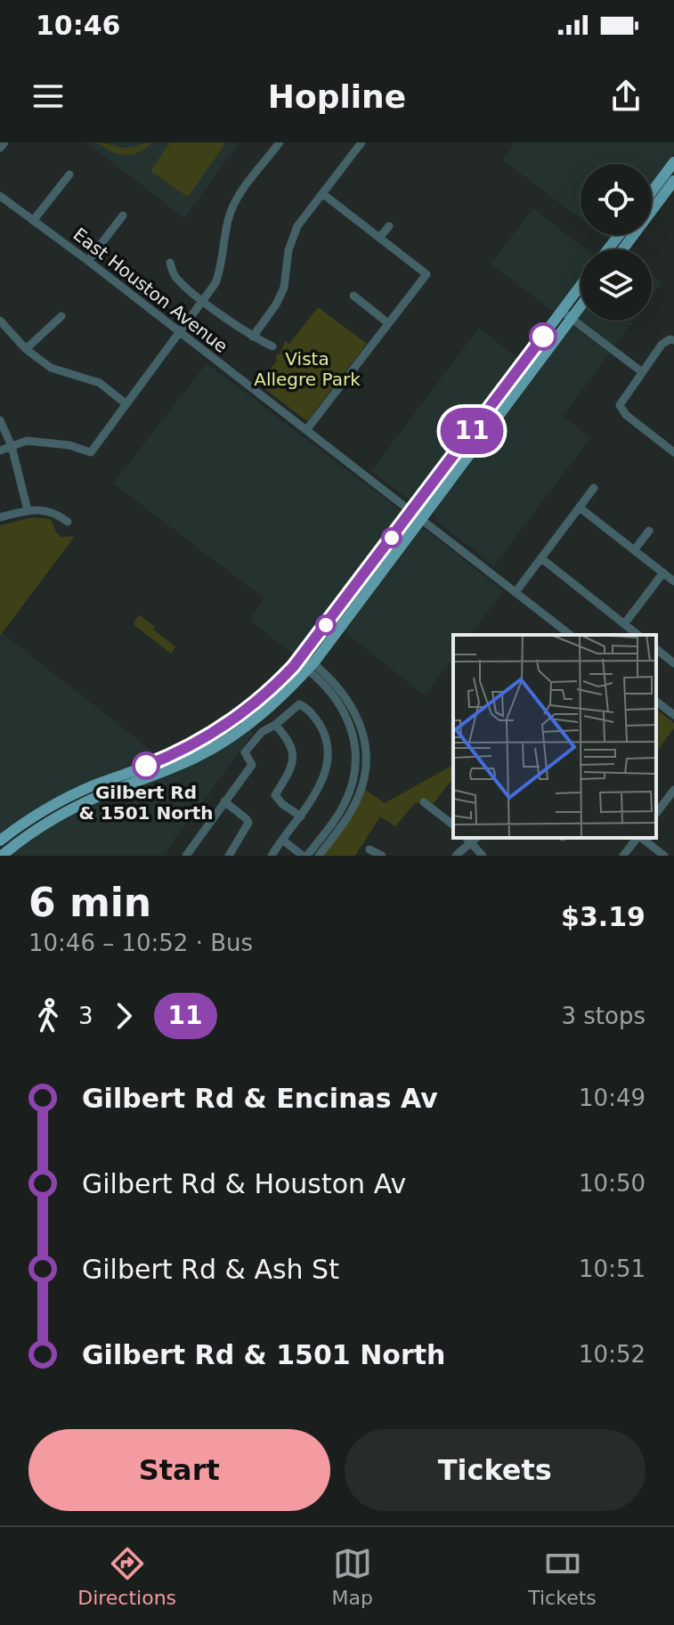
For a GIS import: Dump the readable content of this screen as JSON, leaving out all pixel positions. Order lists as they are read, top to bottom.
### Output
{
  "streets": {
    "street": ["East Houston Avenue"]
  },
  "parks": ["Vista Allegre Park"],
  "places": ["Gilbert Rd & 1501 North"],
  "lines": ["bus line 11"],
  "page": {
    "status": "10:46",
    "header": "Hopline",
    "on_map": "11",
    "heading": ["6 min", "10:46 – 10:52 · Bus", "$3.19"],
    "legs": ["3", "11", "3 stops"],
    "list": [
      {
        "name": "Gilbert Rd & Encinas Av",
        "value": "10:49"
      },
      {
        "name": "Gilbert Rd & Houston Av",
        "value": "10:50"
      },
      {
        "name": "Gilbert Rd & Ash St",
        "value": "10:51"
      },
      {
        "name": "Gilbert Rd & 1501 North",
        "value": "10:52"
      }
    ],
    "buttons": ["Start", "Tickets"],
    "tabs": ["Directions", "Map", "Tickets"]
  }
}
